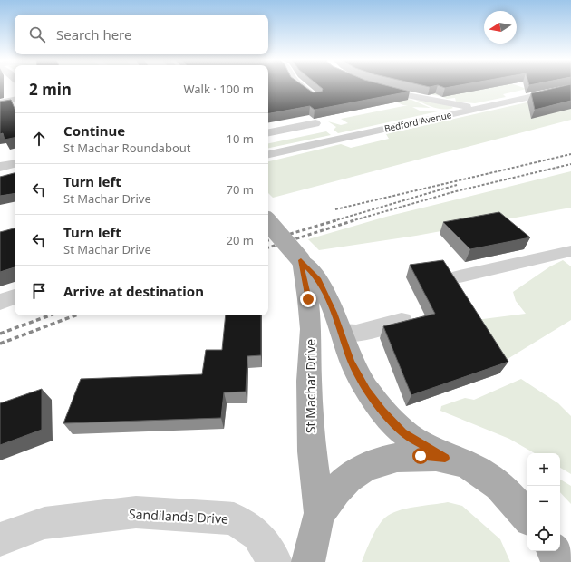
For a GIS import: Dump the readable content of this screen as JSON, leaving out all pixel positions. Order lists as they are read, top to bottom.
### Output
{
  "streets": {
    "main road": ["St Machar Drive"],
    "street": ["Bedford Avenue", "Sandilands Drive"]
  },
  "north": "left",
  "page": {
    "search": "Search here",
    "heading": ["2 min", "Walk · 100 m"],
    "list": [
      ["Continue", "St Machar Roundabout", "10 m"],
      ["Turn left", "St Machar Drive", "70 m"],
      ["Turn left", "St Machar Drive", "20 m"],
      "Arrive at destination"
    ],
    "map_buttons": ["+", "−"]
  }
}
